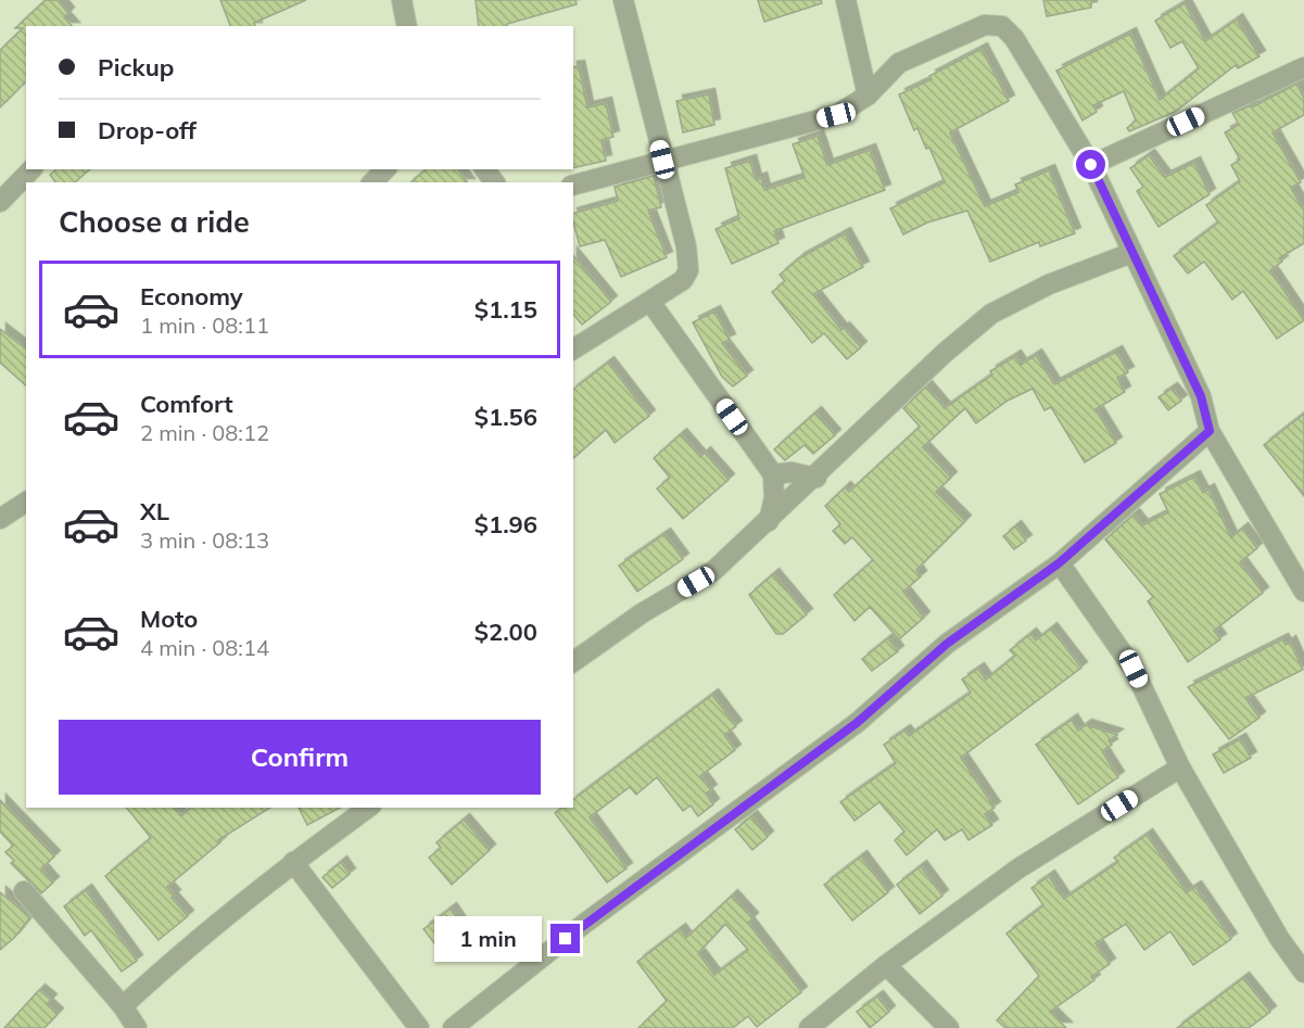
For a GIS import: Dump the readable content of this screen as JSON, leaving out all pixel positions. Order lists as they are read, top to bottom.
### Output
{
  "page": {
    "banner": ["Pickup", "Drop-off"],
    "heading": "Choose a ride",
    "list": [
      {
        "name": "Economy",
        "note": "1 min · 08:11",
        "value": "$1.15"
      },
      {
        "name": "Comfort",
        "note": "2 min · 08:12",
        "value": "$1.56"
      },
      {
        "name": "XL",
        "note": "3 min · 08:13",
        "value": "$1.96"
      },
      {
        "name": "Moto",
        "note": "4 min · 08:14",
        "value": "$2.00"
      }
    ],
    "buttons": "Confirm",
    "bubble": "1 min"
  }
}
